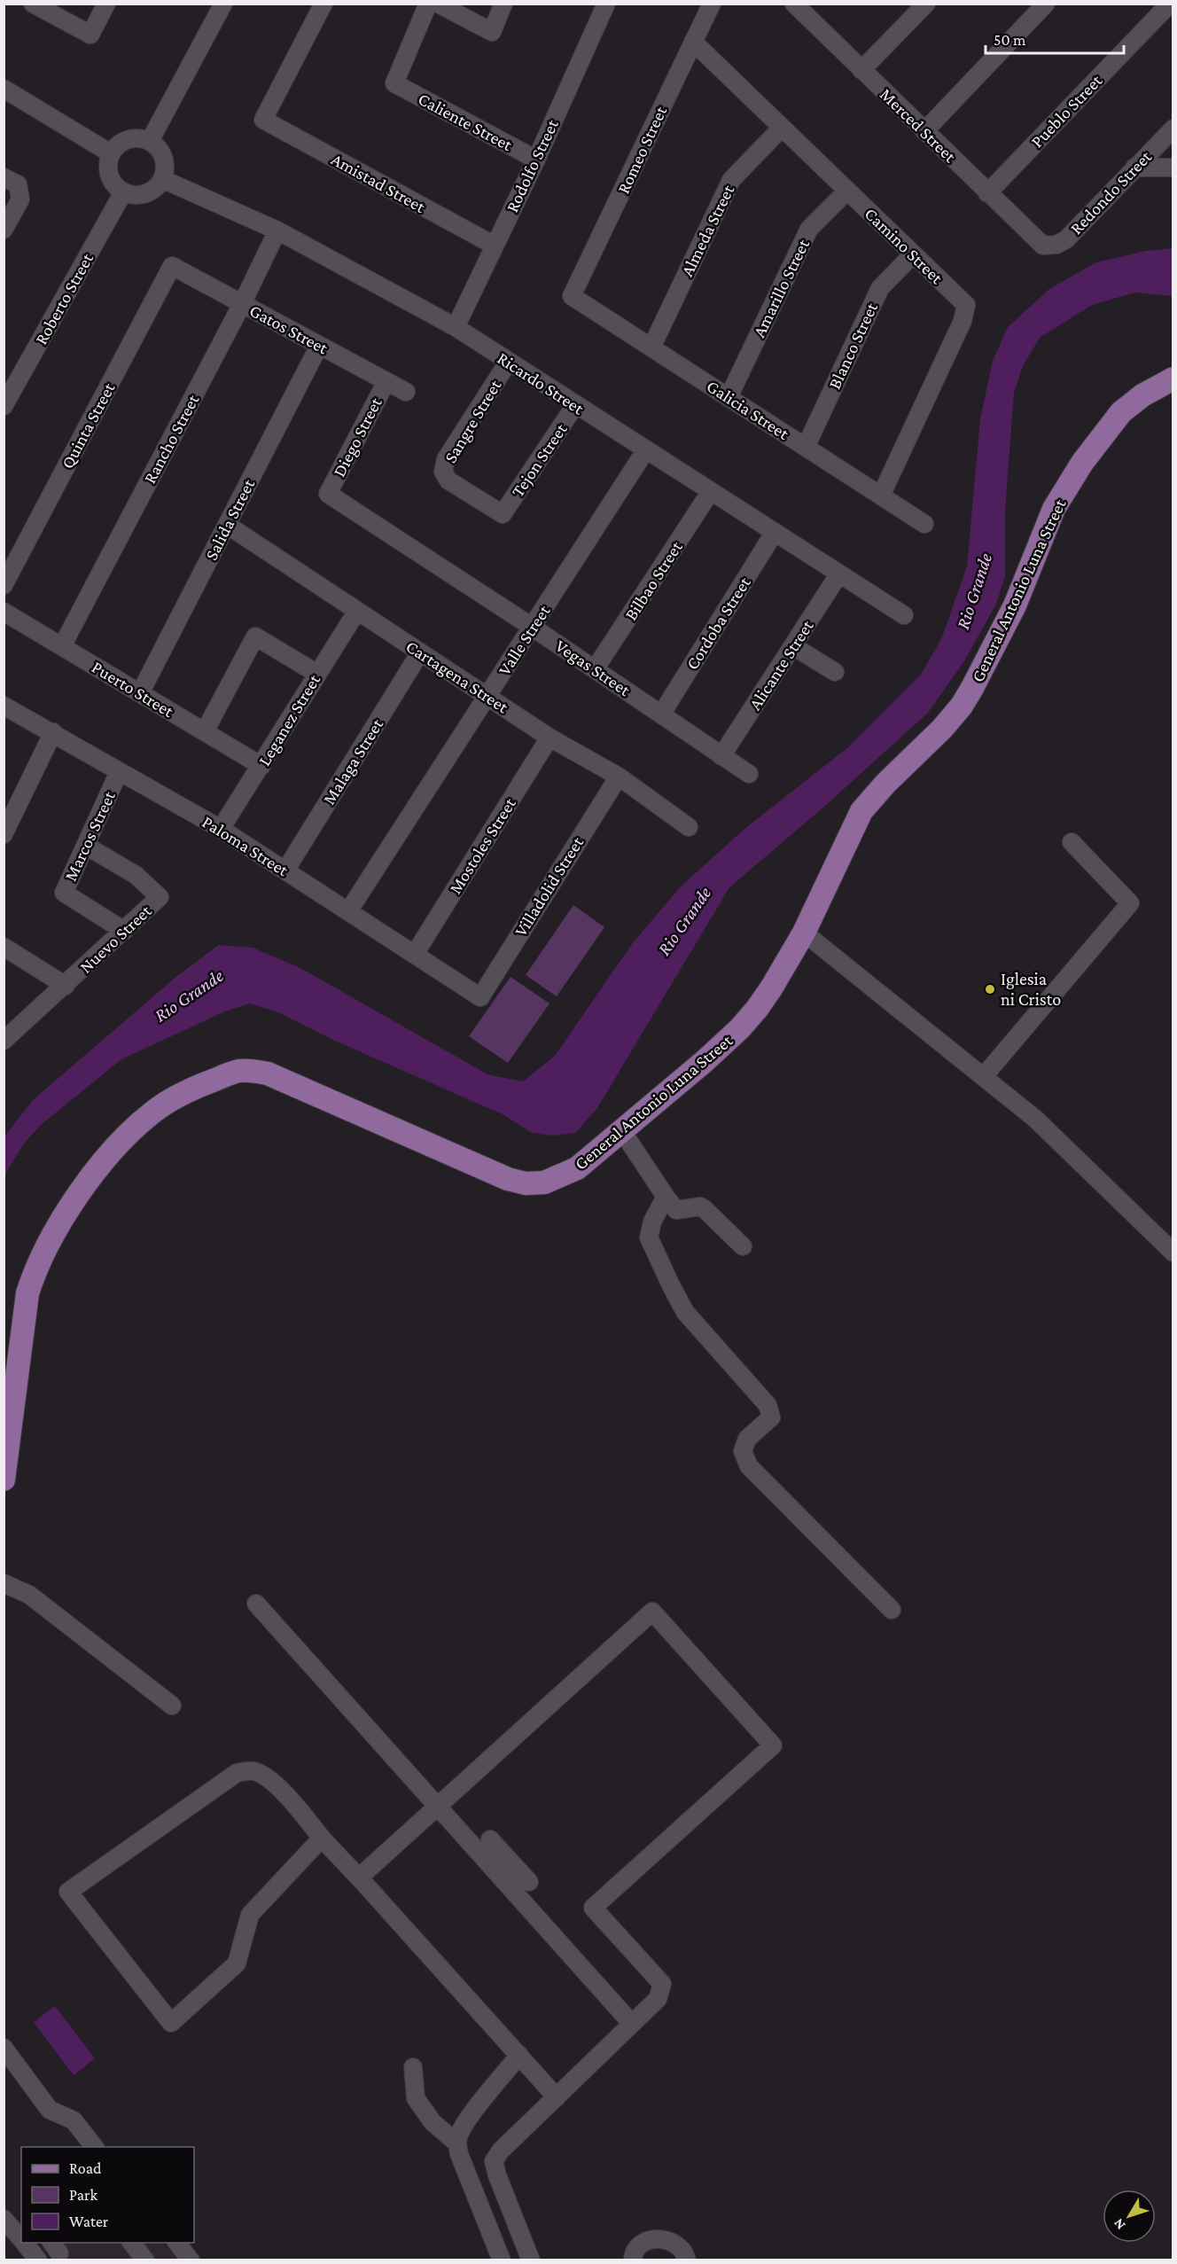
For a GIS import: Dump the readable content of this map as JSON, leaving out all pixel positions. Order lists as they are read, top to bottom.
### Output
{
  "streets": {
    "main road": ["General Antonio Luna Street"],
    "street": [
      "Pueblo Street",
      "Caliente Street",
      "Merced Street",
      "Romeo Street",
      "Rodolfo Street",
      "Amistad Street",
      "Redondo Street",
      "Almeda Street",
      "Camino Street",
      "Amarillo Street",
      "Roberto Street",
      "Gatos Street",
      "Blanco Street",
      "Ricardo Street",
      "Galicia Street",
      "Sangre Street",
      "Quinta Street",
      "Diego Street",
      "Rancho Street",
      "Tejon Street",
      "Salida Street",
      "Bilbao Street",
      "Cordoba Street",
      "Valle Street",
      "Alicante Street",
      "Vegas Street",
      "Cartagena Street",
      "Puerto Street",
      "Leganez Street",
      "Malaga Street",
      "Marcos Street",
      "Paloma Street",
      "Mostoles Street",
      "Villadolid Street",
      "Nuevo Street"
    ]
  },
  "crossings": [
    ["Pueblo Street", "Merced Street"],
    ["Caliente Street", "Rodolfo Street"],
    ["Merced Street", "Redondo Street"],
    ["Romeo Street", "Camino Street"],
    ["Romeo Street", "Galicia Street"],
    ["Rodolfo Street", "Amistad Street"],
    ["Rodolfo Street", "Ricardo Street"],
    ["Almeda Street", "Camino Street"],
    ["Almeda Street", "Galicia Street"],
    ["Camino Street", "Amarillo Street"],
    ["Camino Street", "Blanco Street"],
    ["Camino Street", "Galicia Street"],
    ["Amarillo Street", "Galicia Street"],
    ["Roberto Street", "Ricardo Street"],
    ["Gatos Street", "Quinta Street"],
    ["Gatos Street", "Diego Street"],
    ["Gatos Street", "Rancho Street"],
    ["Gatos Street", "Salida Street"],
    ["Blanco Street", "Galicia Street"],
    ["Ricardo Street", "Sangre Street"],
    ["Ricardo Street", "Rancho Street"],
    ["Ricardo Street", "Tejon Street"],
    ["Ricardo Street", "Bilbao Street"],
    ["Ricardo Street", "Cordoba Street"],
    ["Ricardo Street", "Valle Street"],
    ["Ricardo Street", "Alicante Street"],
    ["Sangre Street", "Tejon Street"],
    ["Diego Street", "Vegas Street"],
    ["Rancho Street", "Puerto Street"],
    ["Salida Street", "Cartagena Street"],
    ["Salida Street", "Puerto Street"],
    ["Bilbao Street", "Vegas Street"],
    ["Cordoba Street", "Vegas Street"],
    ["Valle Street", "Vegas Street"],
    ["Valle Street", "Cartagena Street"],
    ["Valle Street", "Paloma Street"],
    ["Alicante Street", "Vegas Street"],
    ["Cartagena Street", "Leganez Street"],
    ["Cartagena Street", "Malaga Street"],
    ["Cartagena Street", "Mostoles Street"],
    ["Cartagena Street", "Villadolid Street"],
    ["Puerto Street", "Leganez Street"],
    ["Leganez Street", "Paloma Street"],
    ["Malaga Street", "Paloma Street"],
    ["Marcos Street", "Paloma Street"],
    ["Marcos Street", "Nuevo Street"],
    ["Paloma Street", "Mostoles Street"],
    ["Paloma Street", "Villadolid Street"]
  ],
  "water": ["Rio Grande"],
  "places": ["Iglesia ni Cristo"],
  "legend": ["Road", "Park", "Water"],
  "scale_bar": "50 m",
  "north": "bottom left"
}
